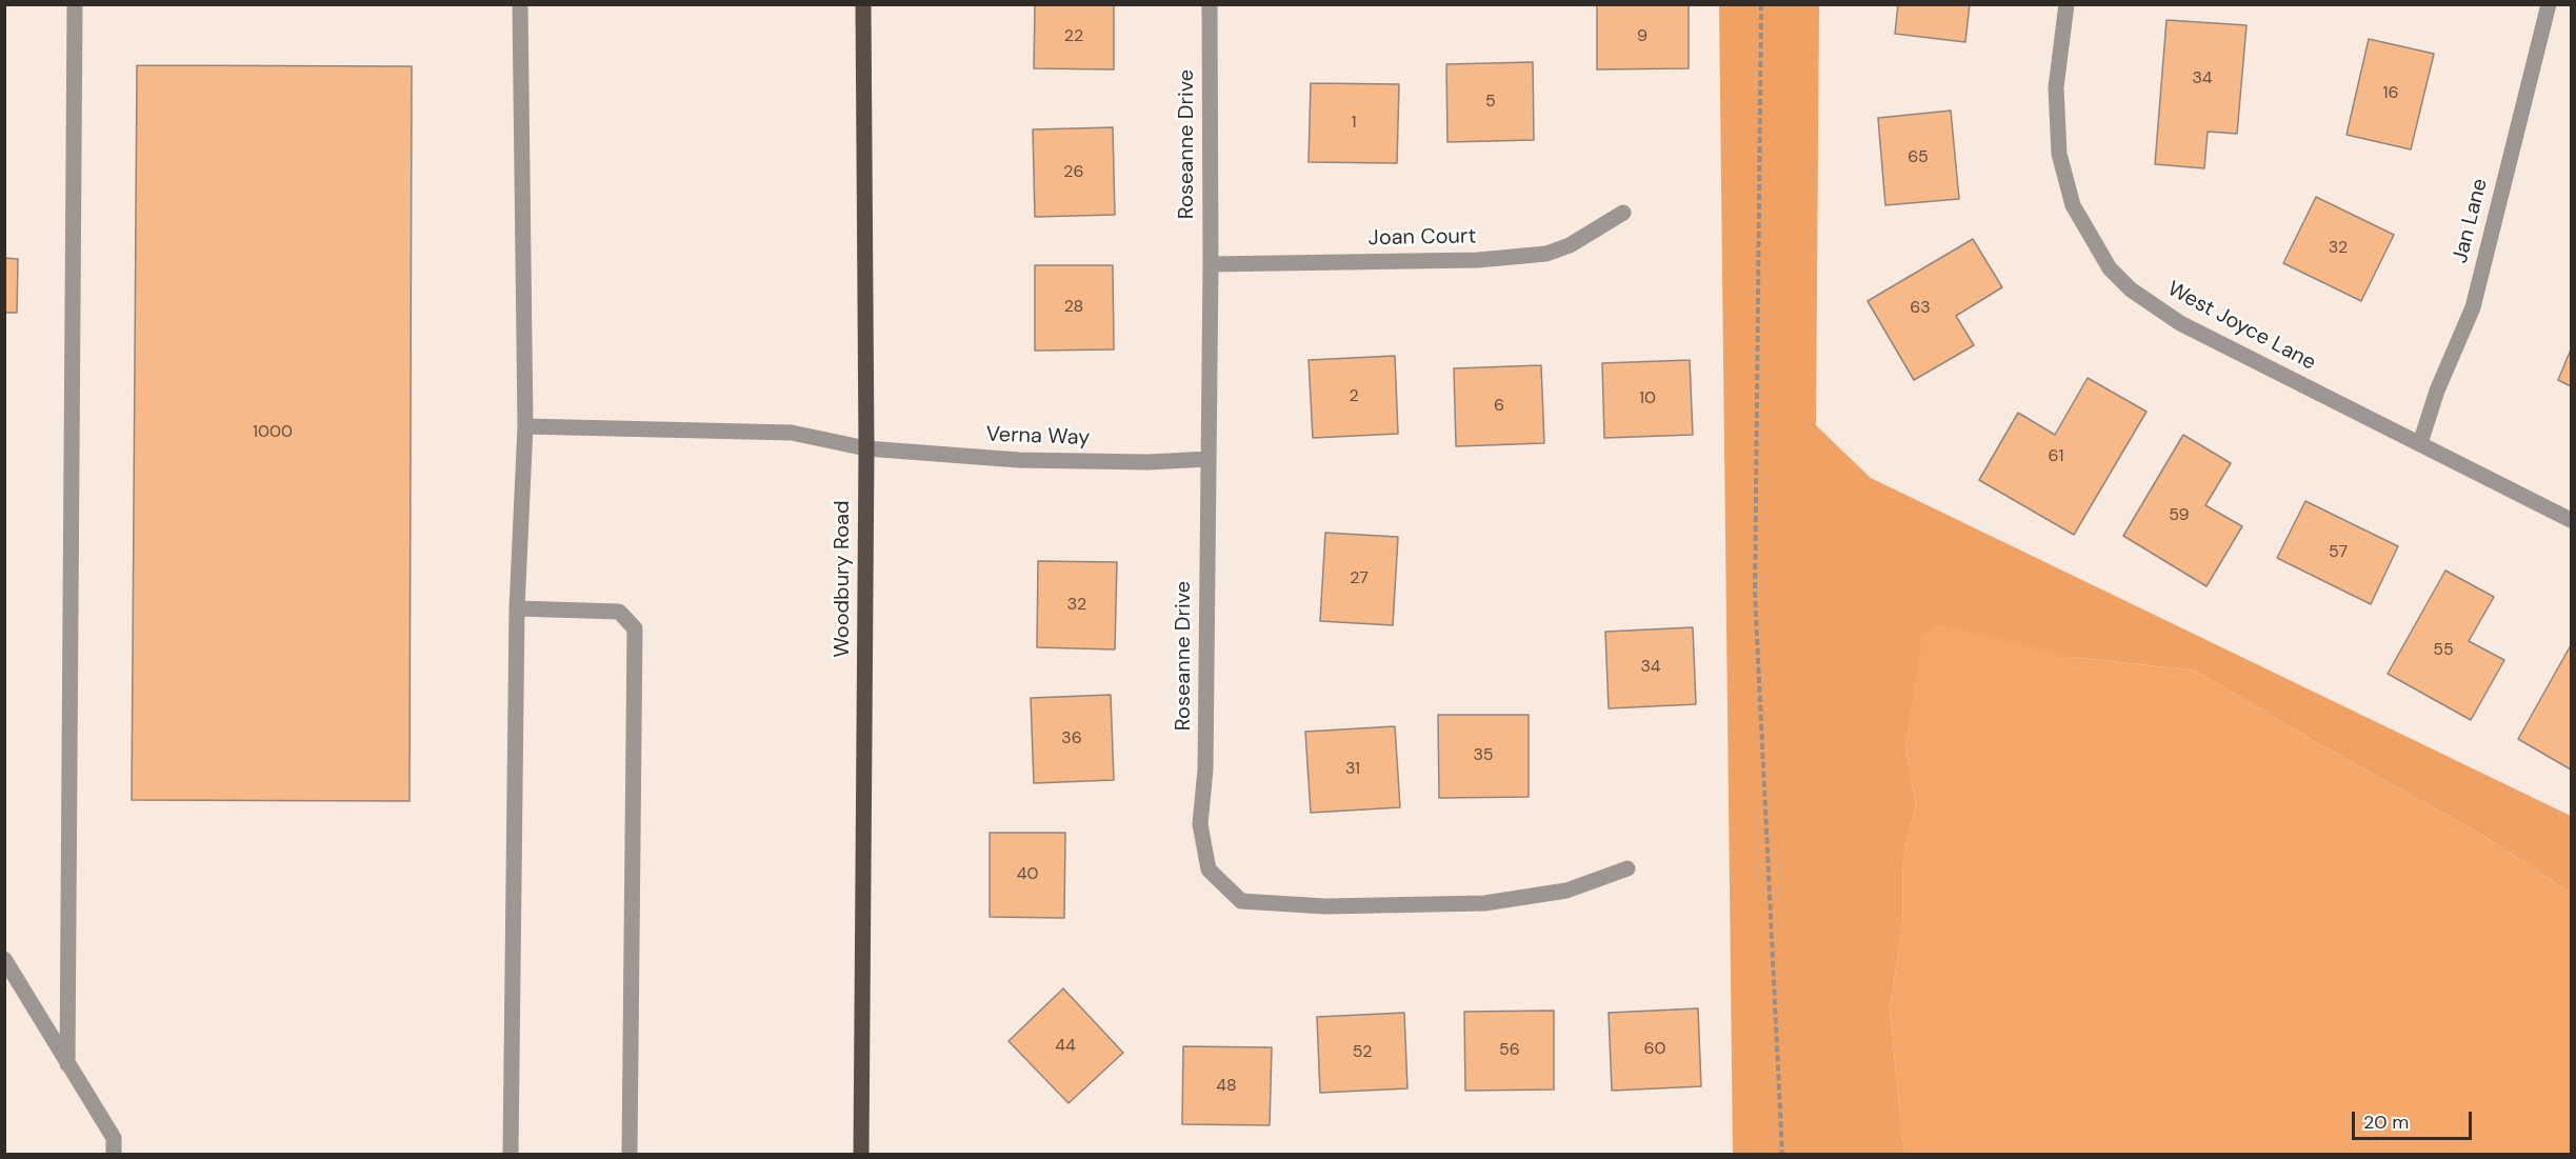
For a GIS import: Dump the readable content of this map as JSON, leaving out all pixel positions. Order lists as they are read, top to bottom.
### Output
{
  "streets": {
    "main road": ["Woodbury Road"],
    "street": [
      "Roseanne Drive",
      "Jan Lane",
      "Joan Court",
      "West Joyce Lane",
      "Verna Way"
    ]
  },
  "crossings": [
    ["Roseanne Drive", "Joan Court"],
    ["Roseanne Drive", "Verna Way"],
    ["Jan Lane", "West Joyce Lane"],
    ["Verna Way", "Woodbury Road"]
  ],
  "house_numbers": [
    "22",
    "9",
    "34",
    "16",
    "5",
    "1",
    "65",
    "26",
    "32",
    "28",
    "63",
    "2",
    "10",
    "6",
    "1000",
    "61",
    "59",
    "57",
    "27",
    "32",
    "55",
    "34",
    "36",
    "35",
    "31",
    "40",
    "44",
    "60",
    "56",
    "52",
    "48"
  ],
  "scale_bar": "20 m"
}
